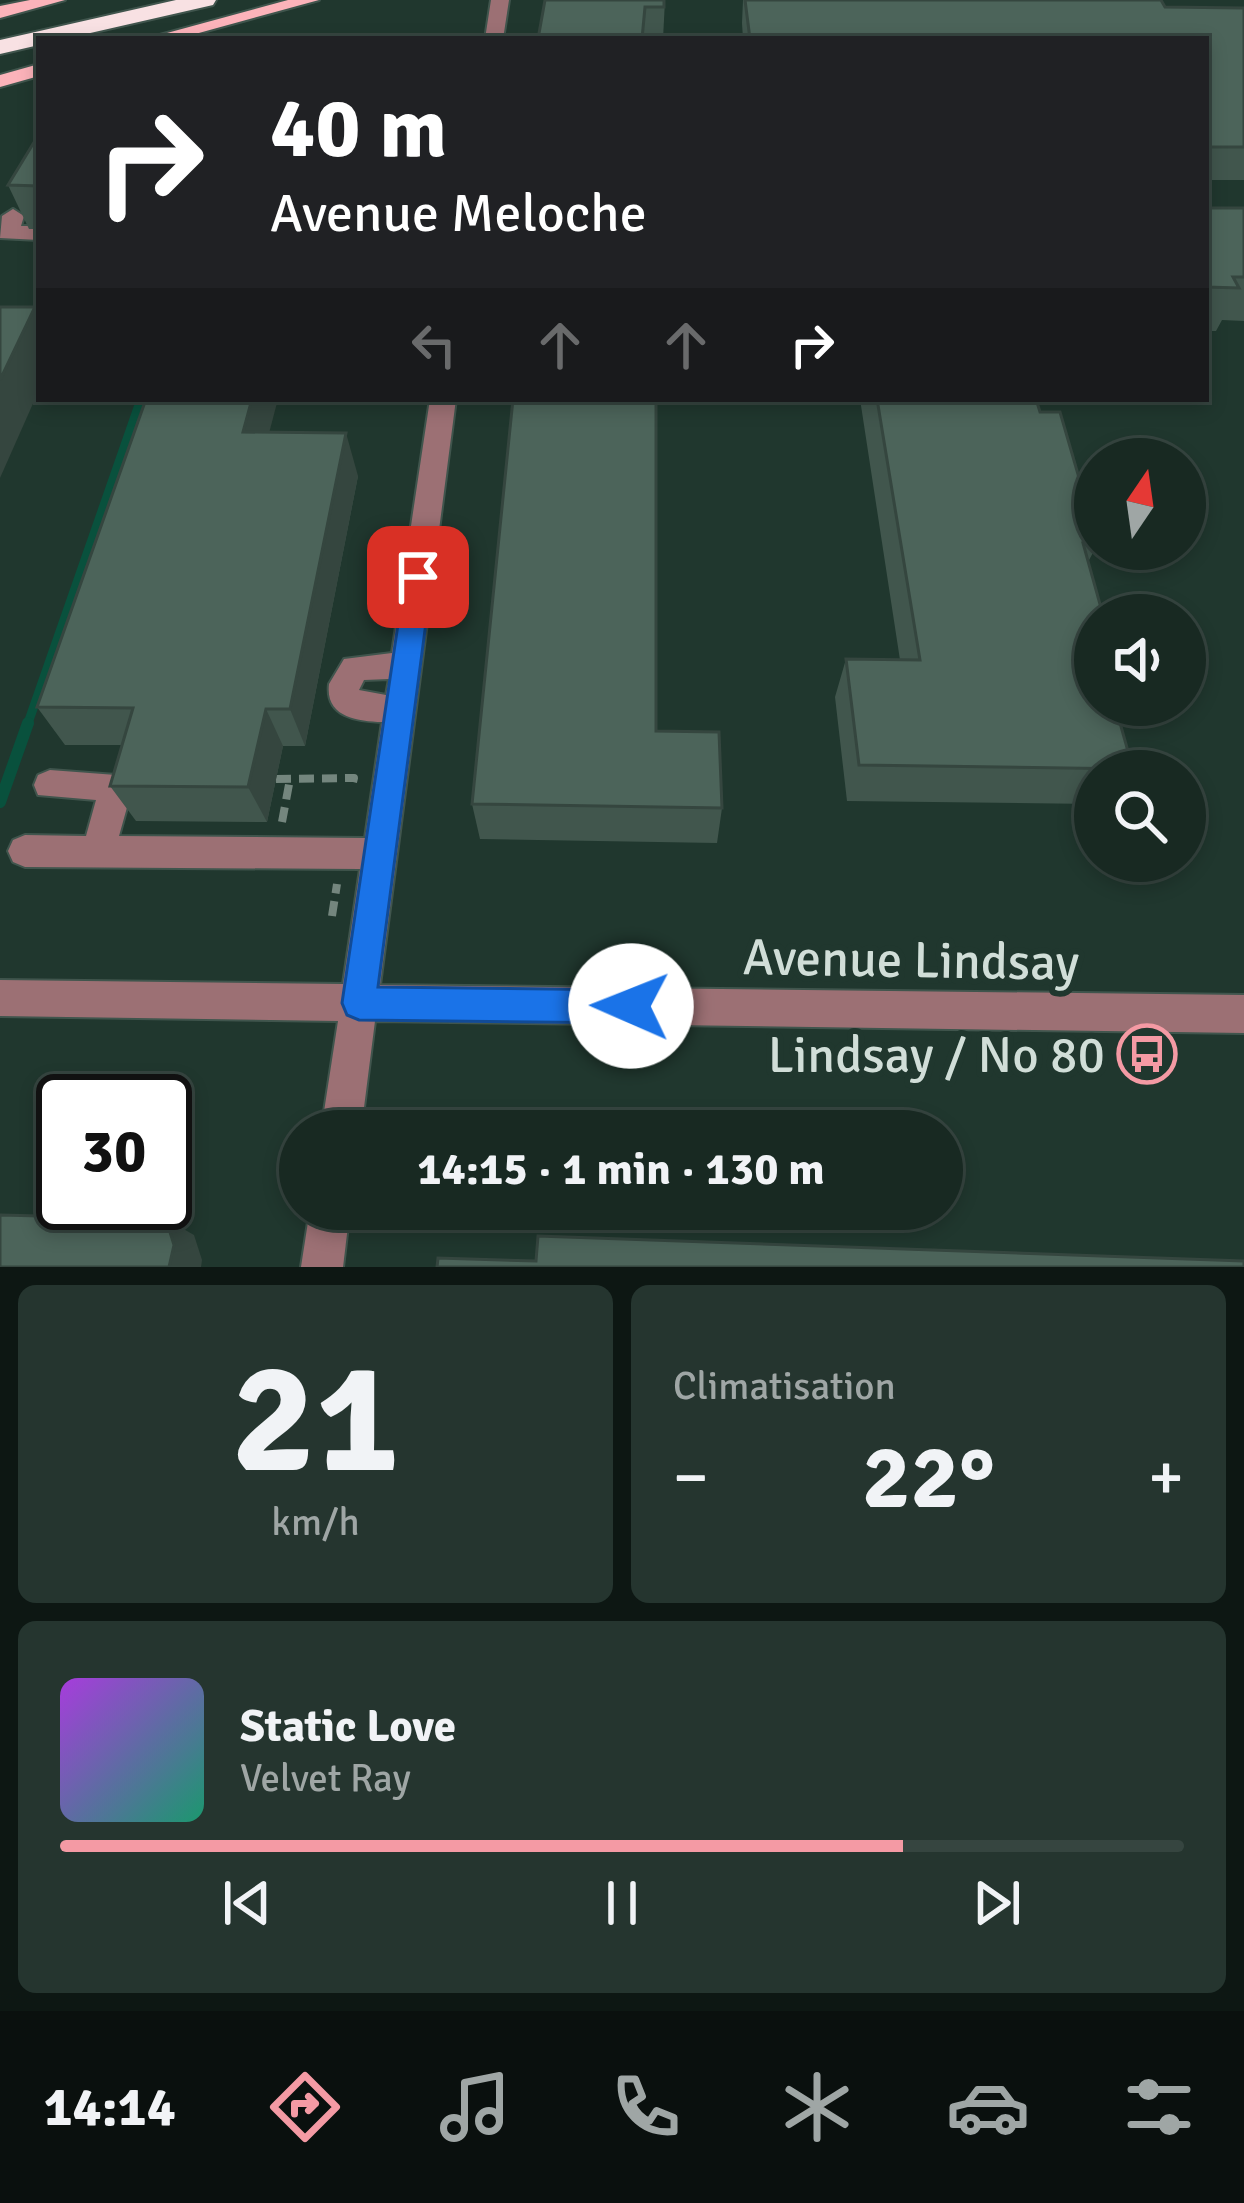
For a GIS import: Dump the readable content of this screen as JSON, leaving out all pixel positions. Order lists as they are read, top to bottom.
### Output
{
  "streets": {
    "street": ["Avenue Lindsay"]
  },
  "places": {
    "bus stop": ["Lindsay / No 80"]
  },
  "north": "top",
  "page": {
    "turn": ["40 m", "Avenue Meloche"],
    "limit": "30",
    "trip": "14:15 · 1 min · 130 m",
    "tile": [
      ["21", "km/h"],
      "Climatisation"
    ],
    "heat": ["−", "22°", "+"],
    "song": ["Static Love", "Velvet Ray"],
    "tabs": "14:14"
  }
}
